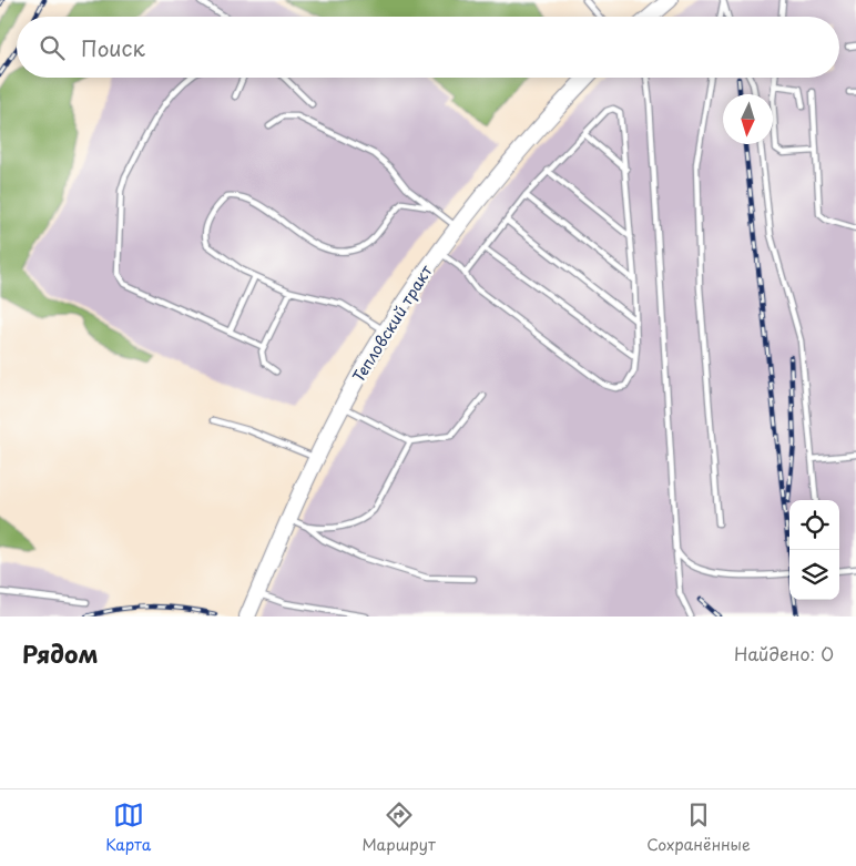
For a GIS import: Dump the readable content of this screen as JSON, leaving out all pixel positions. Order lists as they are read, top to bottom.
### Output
{
  "streets": {
    "main road": ["Тепловский тракт"]
  },
  "north": "bottom",
  "page": {
    "search": "Поиск",
    "heading": ["Рядом", "Найдено: 0"],
    "nav": ["Карта", "Маршрут", "Сохранённые"]
  }
}
